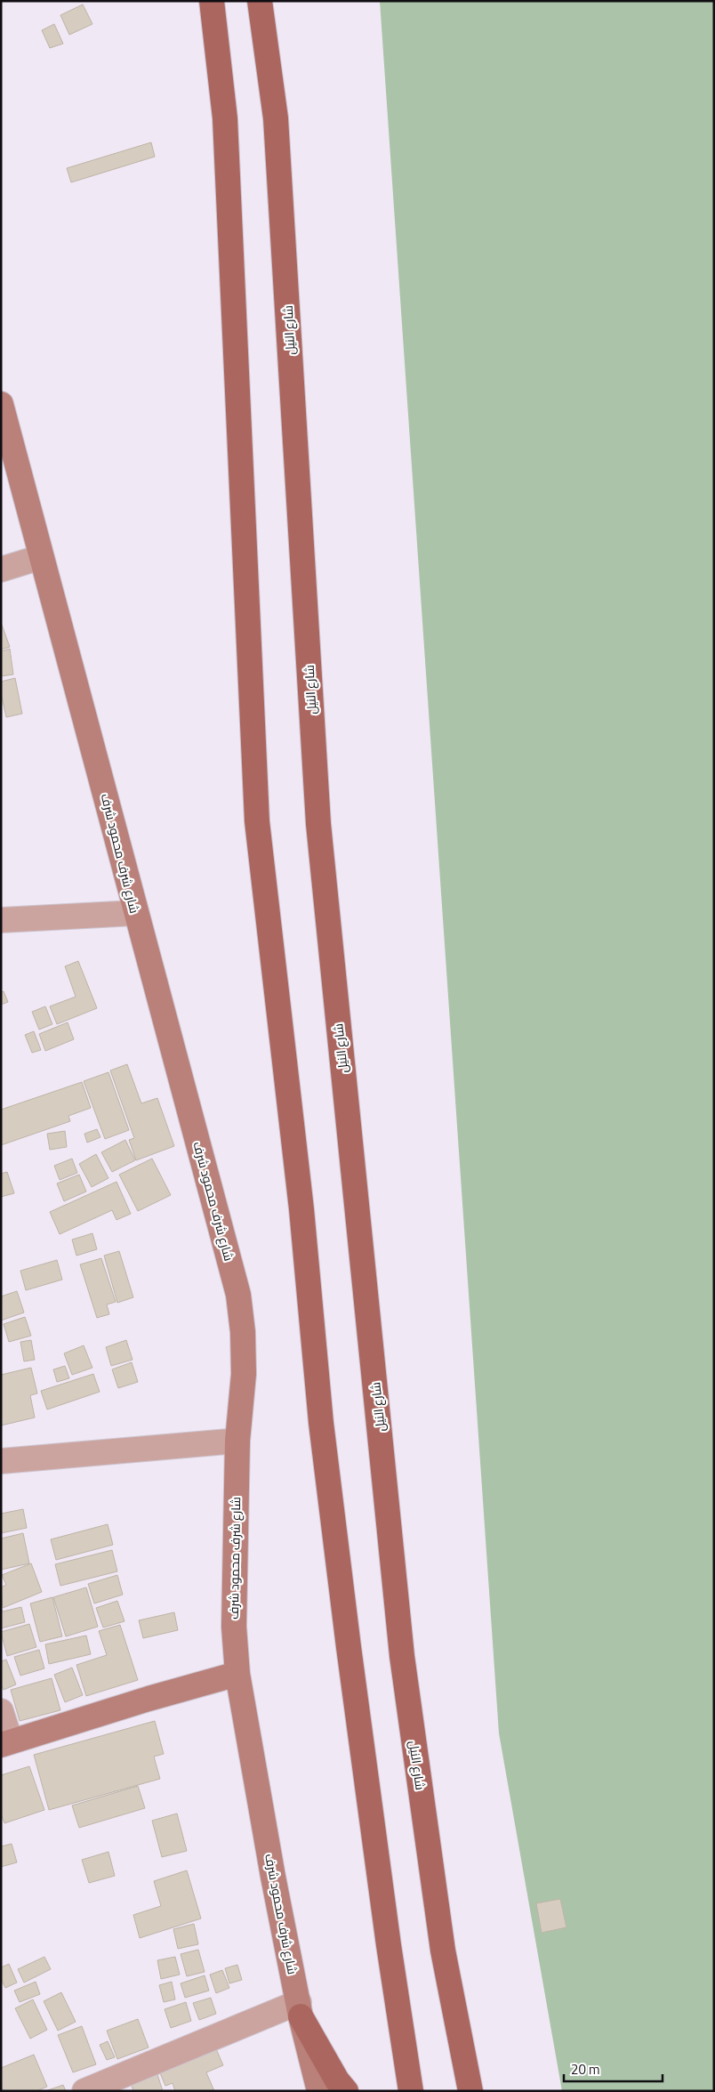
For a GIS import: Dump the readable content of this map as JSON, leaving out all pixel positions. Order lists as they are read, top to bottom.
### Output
{
  "streets": {
    "main road": ["شارع النيل"],
    "street": ["شارع شرف محمود شرف"]
  },
  "scale_bar": "20 m"
}
